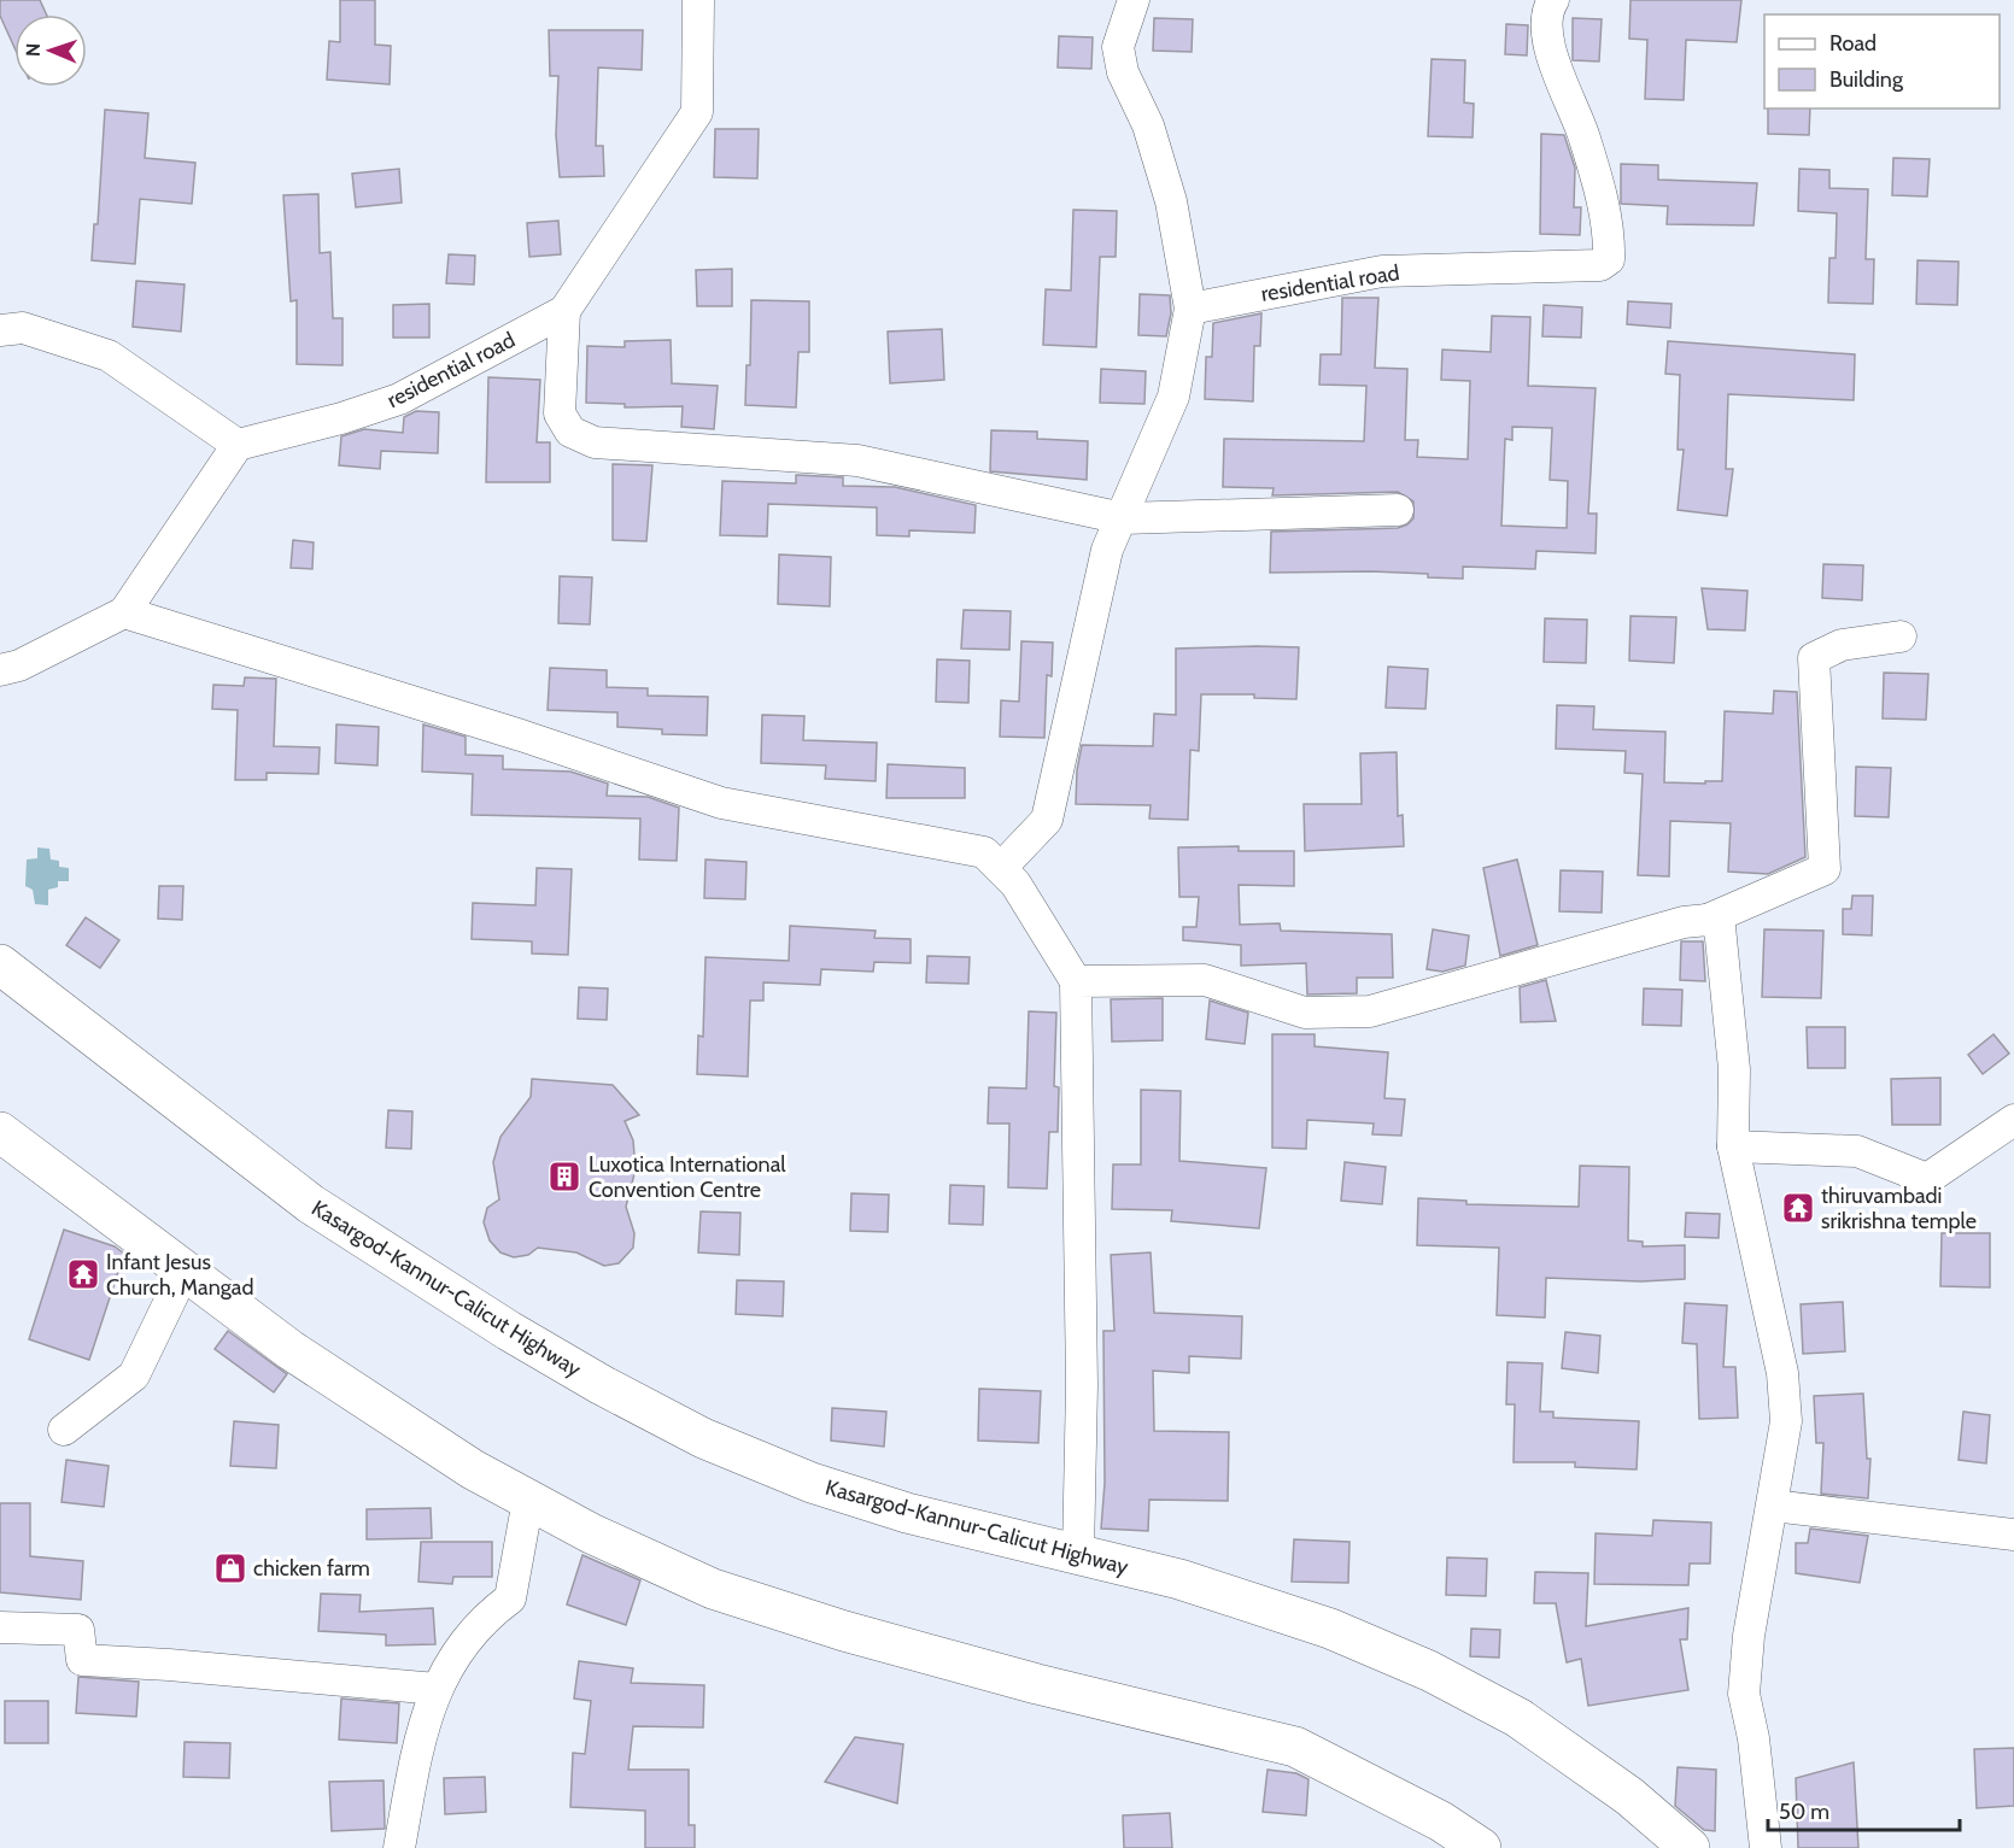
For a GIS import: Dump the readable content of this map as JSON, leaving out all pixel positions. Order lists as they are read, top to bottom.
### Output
{
  "streets": {
    "highway": ["Kasargod-Kannur-Calicut Highway"],
    "street": ["residential road"]
  },
  "places": {
    "building": ["Luxotica International Convention Centre"],
    "temple": ["thiruvambadi srikrishna temple", "Infant Jesus Church, Mangad"],
    "shop": ["chicken farm"]
  },
  "legend": ["Road", "Building"],
  "scale_bar": "50 m",
  "north": "left"
}
